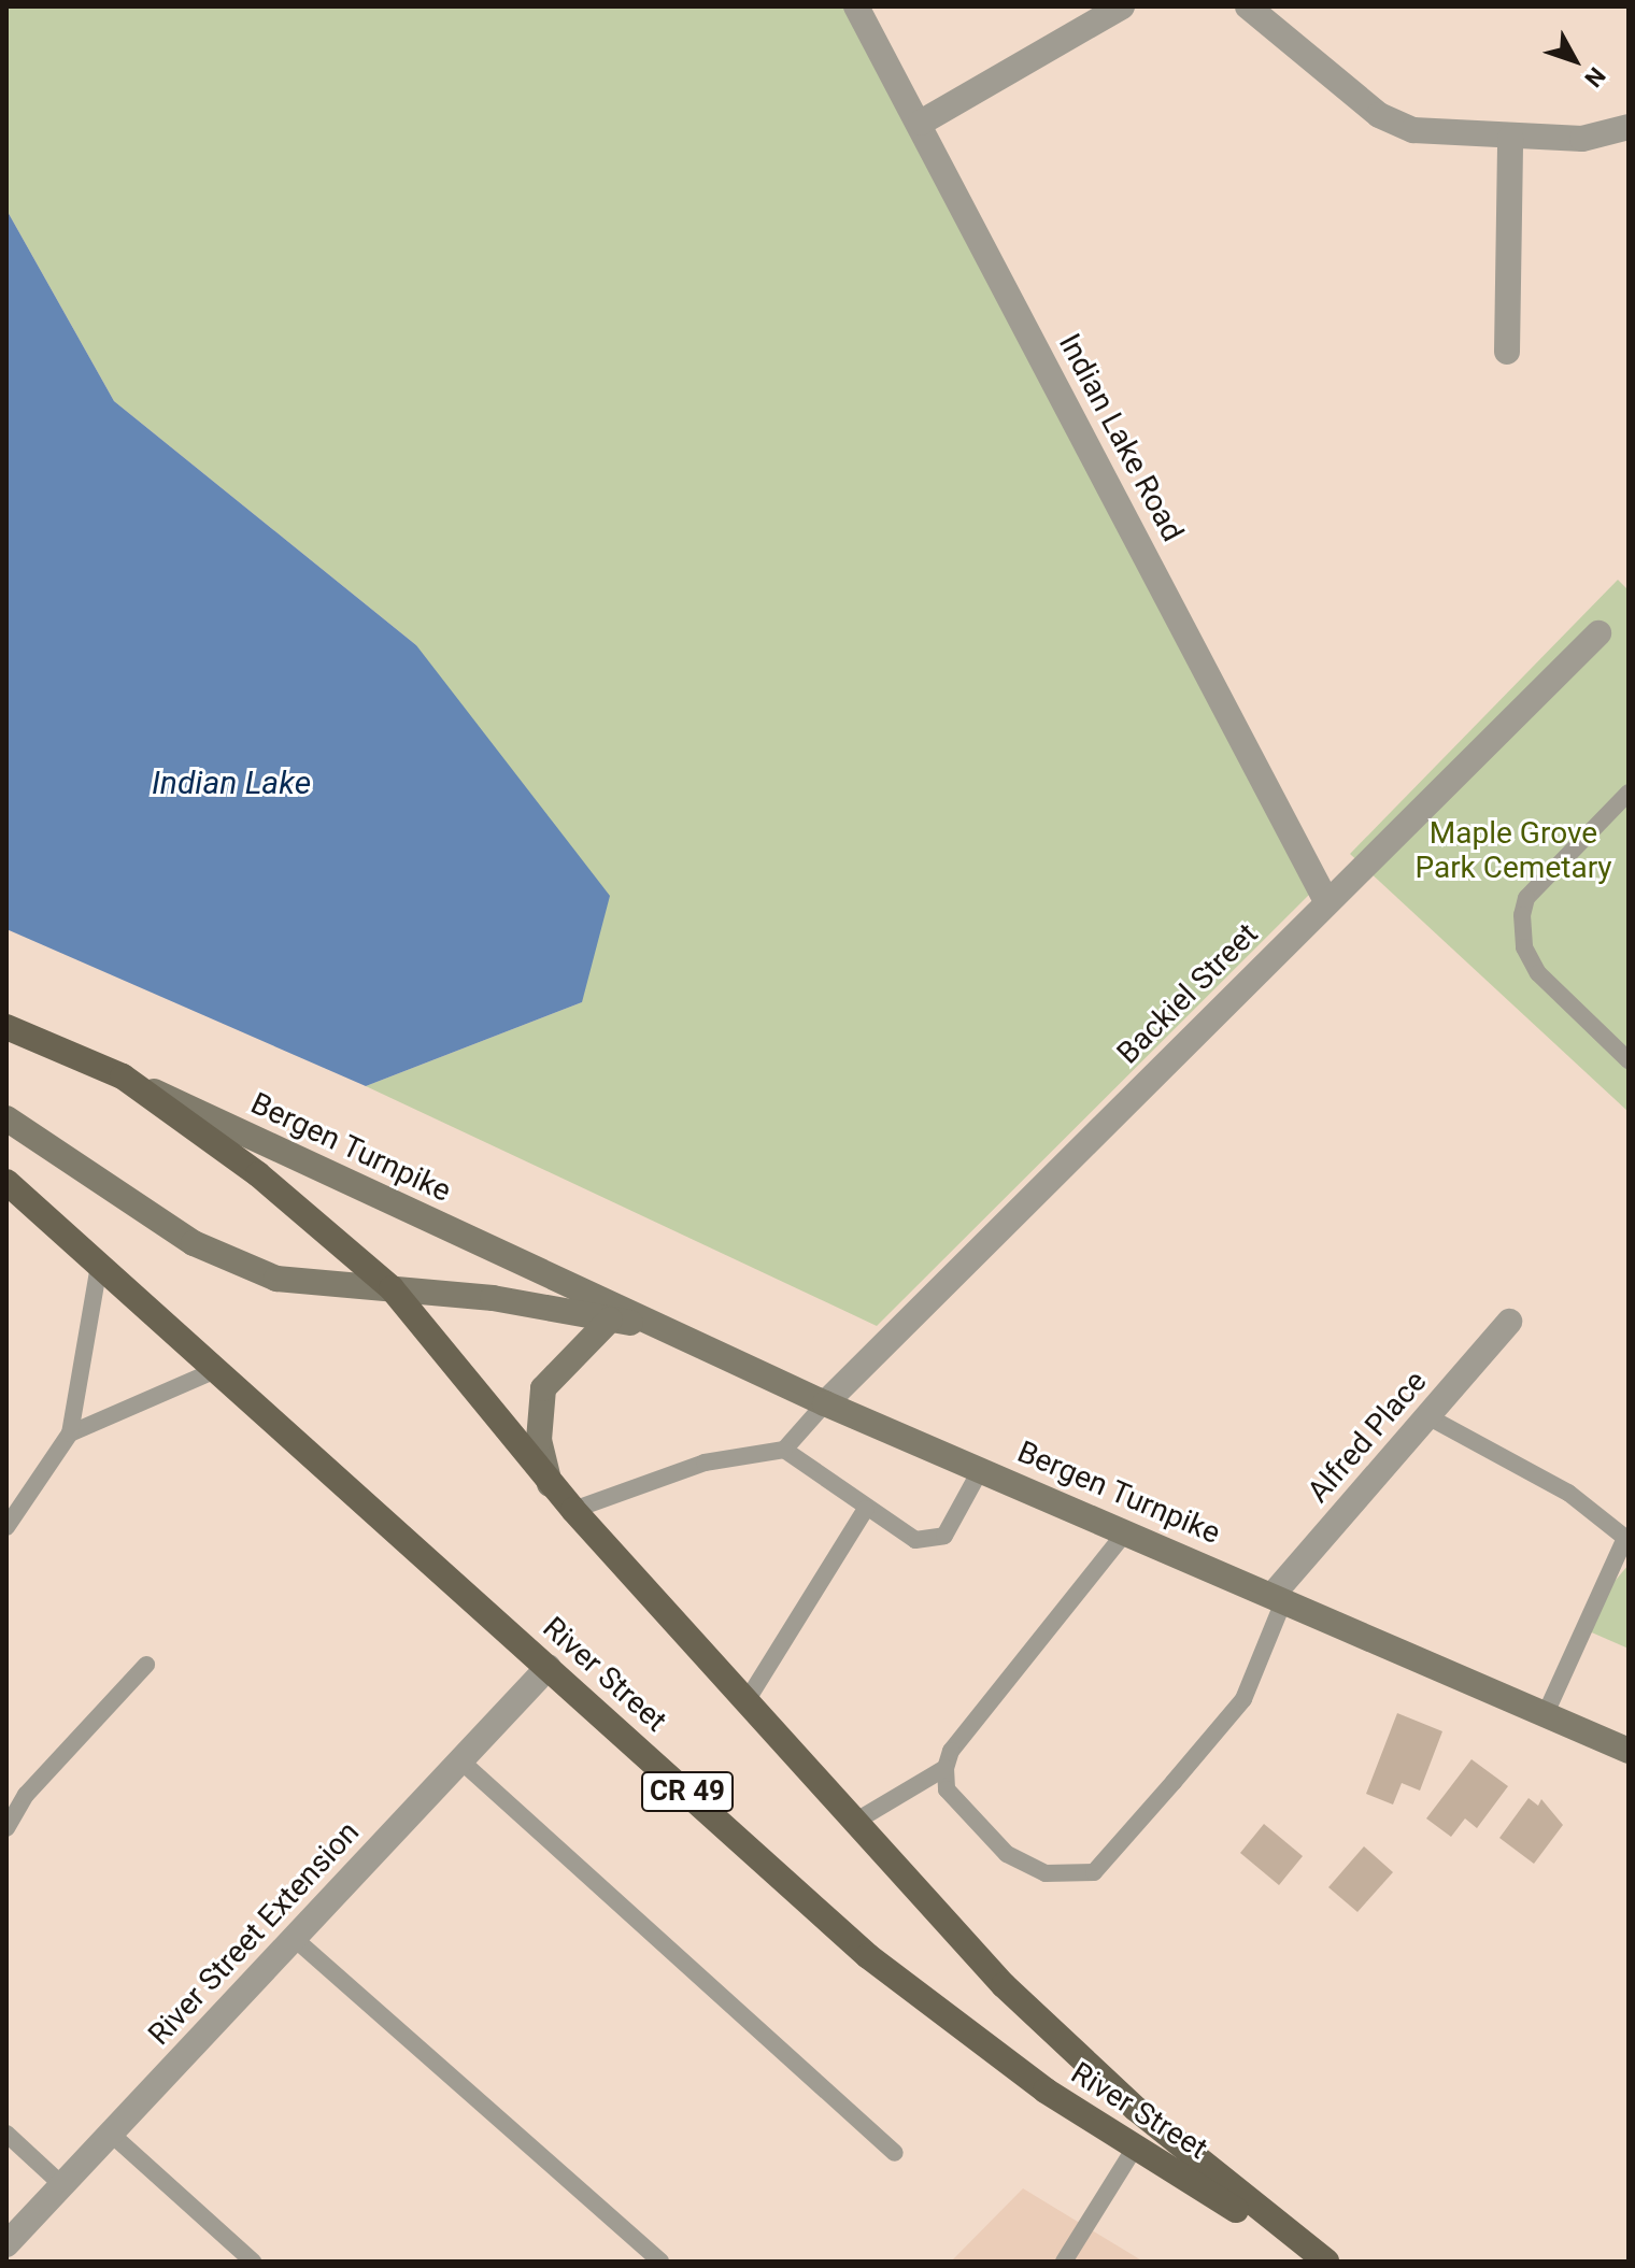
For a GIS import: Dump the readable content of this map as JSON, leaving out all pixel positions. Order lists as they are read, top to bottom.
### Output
{
  "streets": {
    "main road": ["Bergen Turnpike", "River Street", "CR 49"],
    "street": [
      "Indian Lake Road",
      "Backiel Street",
      "Alfred Place",
      "River Street Extension"
    ]
  },
  "crossings": [
    ["Indian Lake Road", "Backiel Street"],
    ["Backiel Street", "Bergen Turnpike"],
    ["Bergen Turnpike", "Alfred Place"],
    ["Bergen Turnpike", "River Street"],
    ["River Street", "River Street Extension"]
  ],
  "water": ["Indian Lake"],
  "parks": ["Maple Grove Park Cemetary"],
  "north": "bottom right"
}
